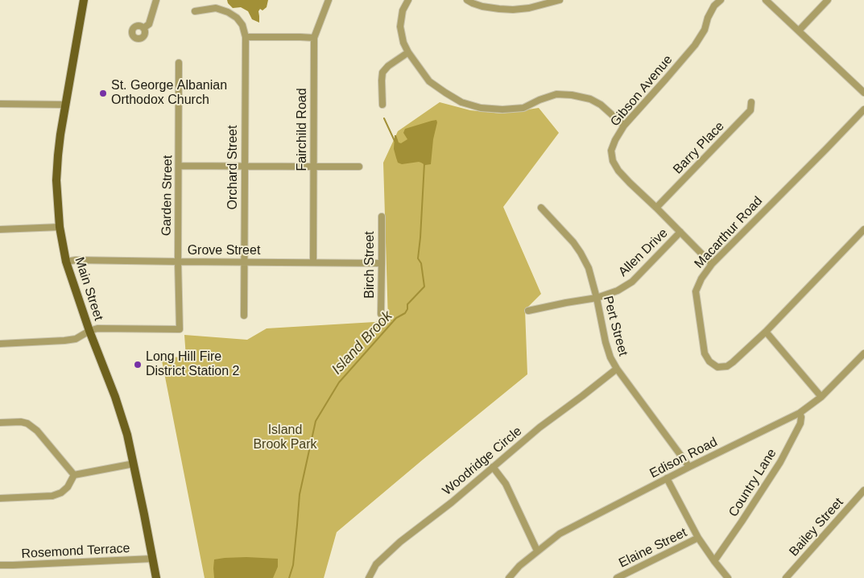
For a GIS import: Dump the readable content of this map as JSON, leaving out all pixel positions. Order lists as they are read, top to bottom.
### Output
{
  "streets": {
    "main road": ["Main Street"],
    "street": [
      "Gibson Avenue",
      "Fairchild Road",
      "Barry Place",
      "Orchard Street",
      "Garden Street",
      "Macarthur Road",
      "Grove Street",
      "Allen Drive",
      "Birch Street",
      "Pert Street",
      "Edison Road",
      "Woodridge Circle",
      "Country Lane",
      "Bailey Street",
      "Elaine Street",
      "Rosemond Terrace"
    ]
  },
  "crossings": [
    ["Gibson Avenue", "Barry Place"],
    ["Gibson Avenue", "Macarthur Road"],
    ["Gibson Avenue", "Allen Drive"],
    ["Fairchild Road", "Grove Street"],
    ["Orchard Street", "Grove Street"],
    ["Garden Street", "Grove Street"],
    ["Garden Street", "Main Street"],
    ["Grove Street", "Birch Street"],
    ["Grove Street", "Main Street"],
    ["Allen Drive", "Pert Street"],
    ["Main Street", "Rosemond Terrace"],
    ["Pert Street", "Edison Road"],
    ["Pert Street", "Woodridge Circle"],
    ["Edison Road", "Country Lane"]
  ],
  "water": ["Island Brook"],
  "parks": ["Island Brook Park"],
  "places": ["St. George Albanian Orthodox Church", "Long Hill Fire District Station 2"]
}
